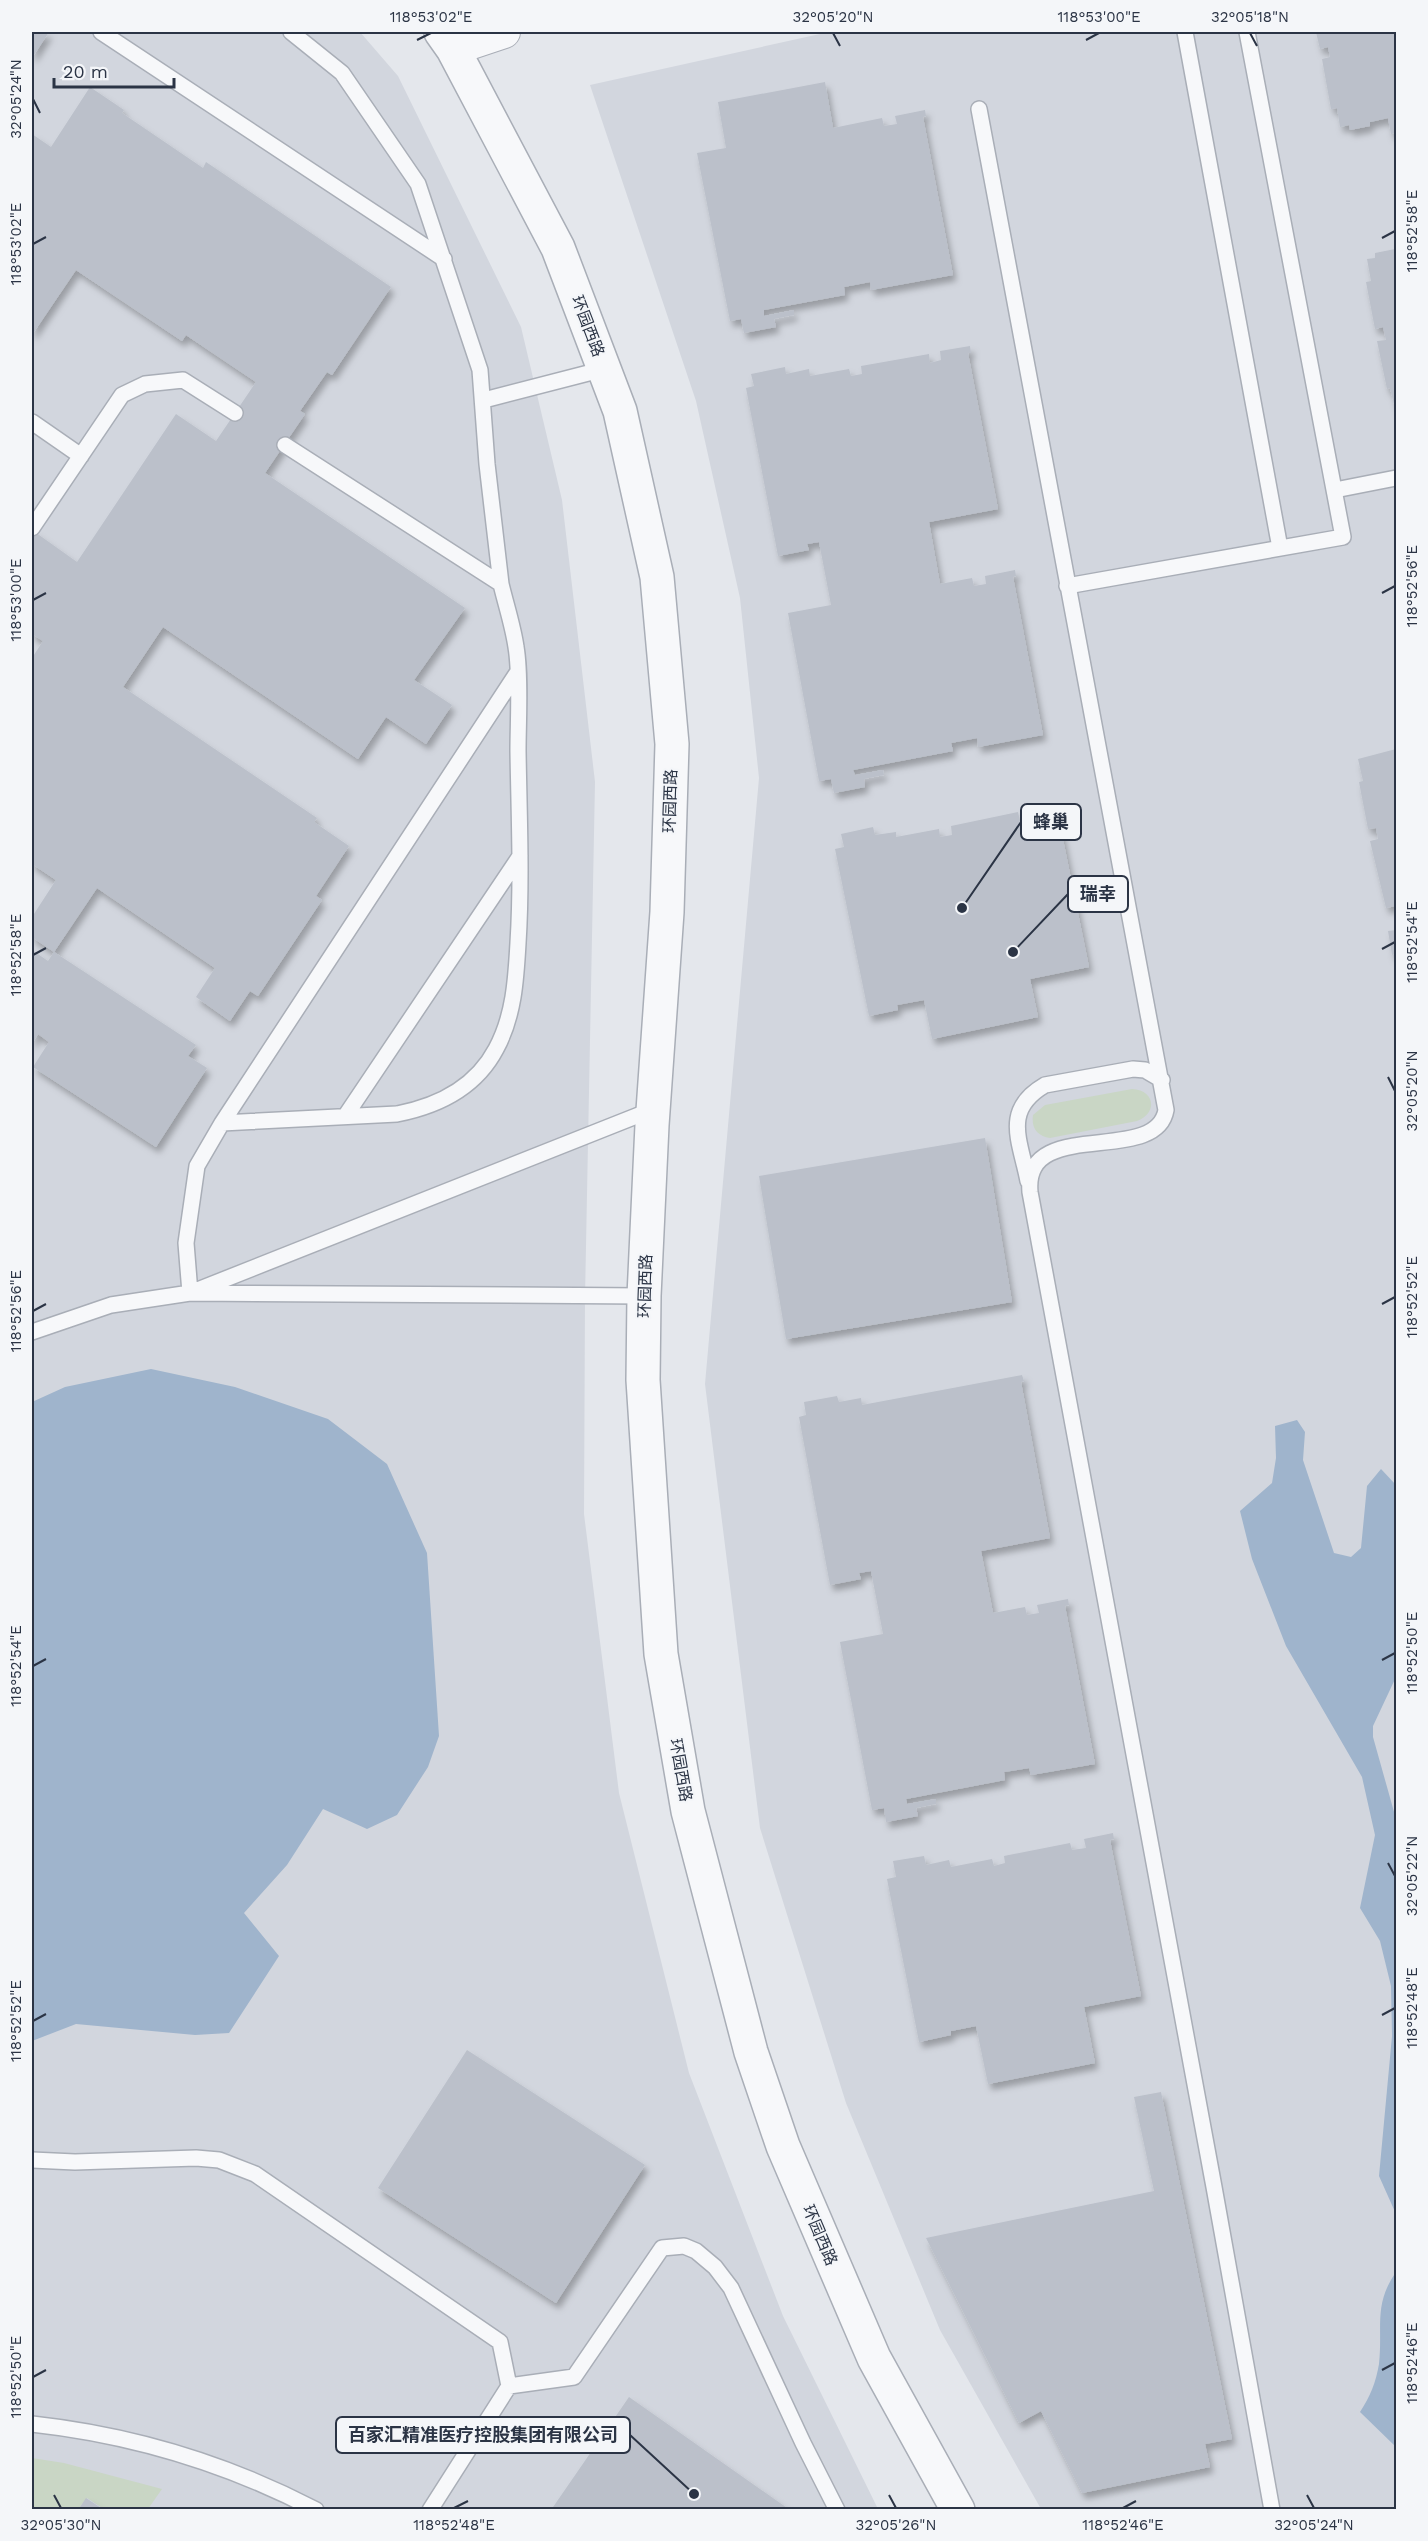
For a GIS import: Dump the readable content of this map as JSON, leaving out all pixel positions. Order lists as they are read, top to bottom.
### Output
{
  "streets": {
    "street": ["环园西路"]
  },
  "places": ["蜂巢", "瑞幸", "百家汇精准医疗控股集团有限公司"],
  "scale_bar": "20 m",
  "coordinates": [
    "118°53'02\"E",
    "32°05'20\"N",
    "118°53'00\"E",
    "32°05'18\"N",
    "32°05'24\"N",
    "118°52'58\"E",
    "118°52'56\"E",
    "118°52'54\"E",
    "118°52'52\"E",
    "118°52'50\"E",
    "32°05'22\"N",
    "118°52'48\"E",
    "118°52'46\"E",
    "32°05'30\"N",
    "32°05'26\"N"
  ]
}
